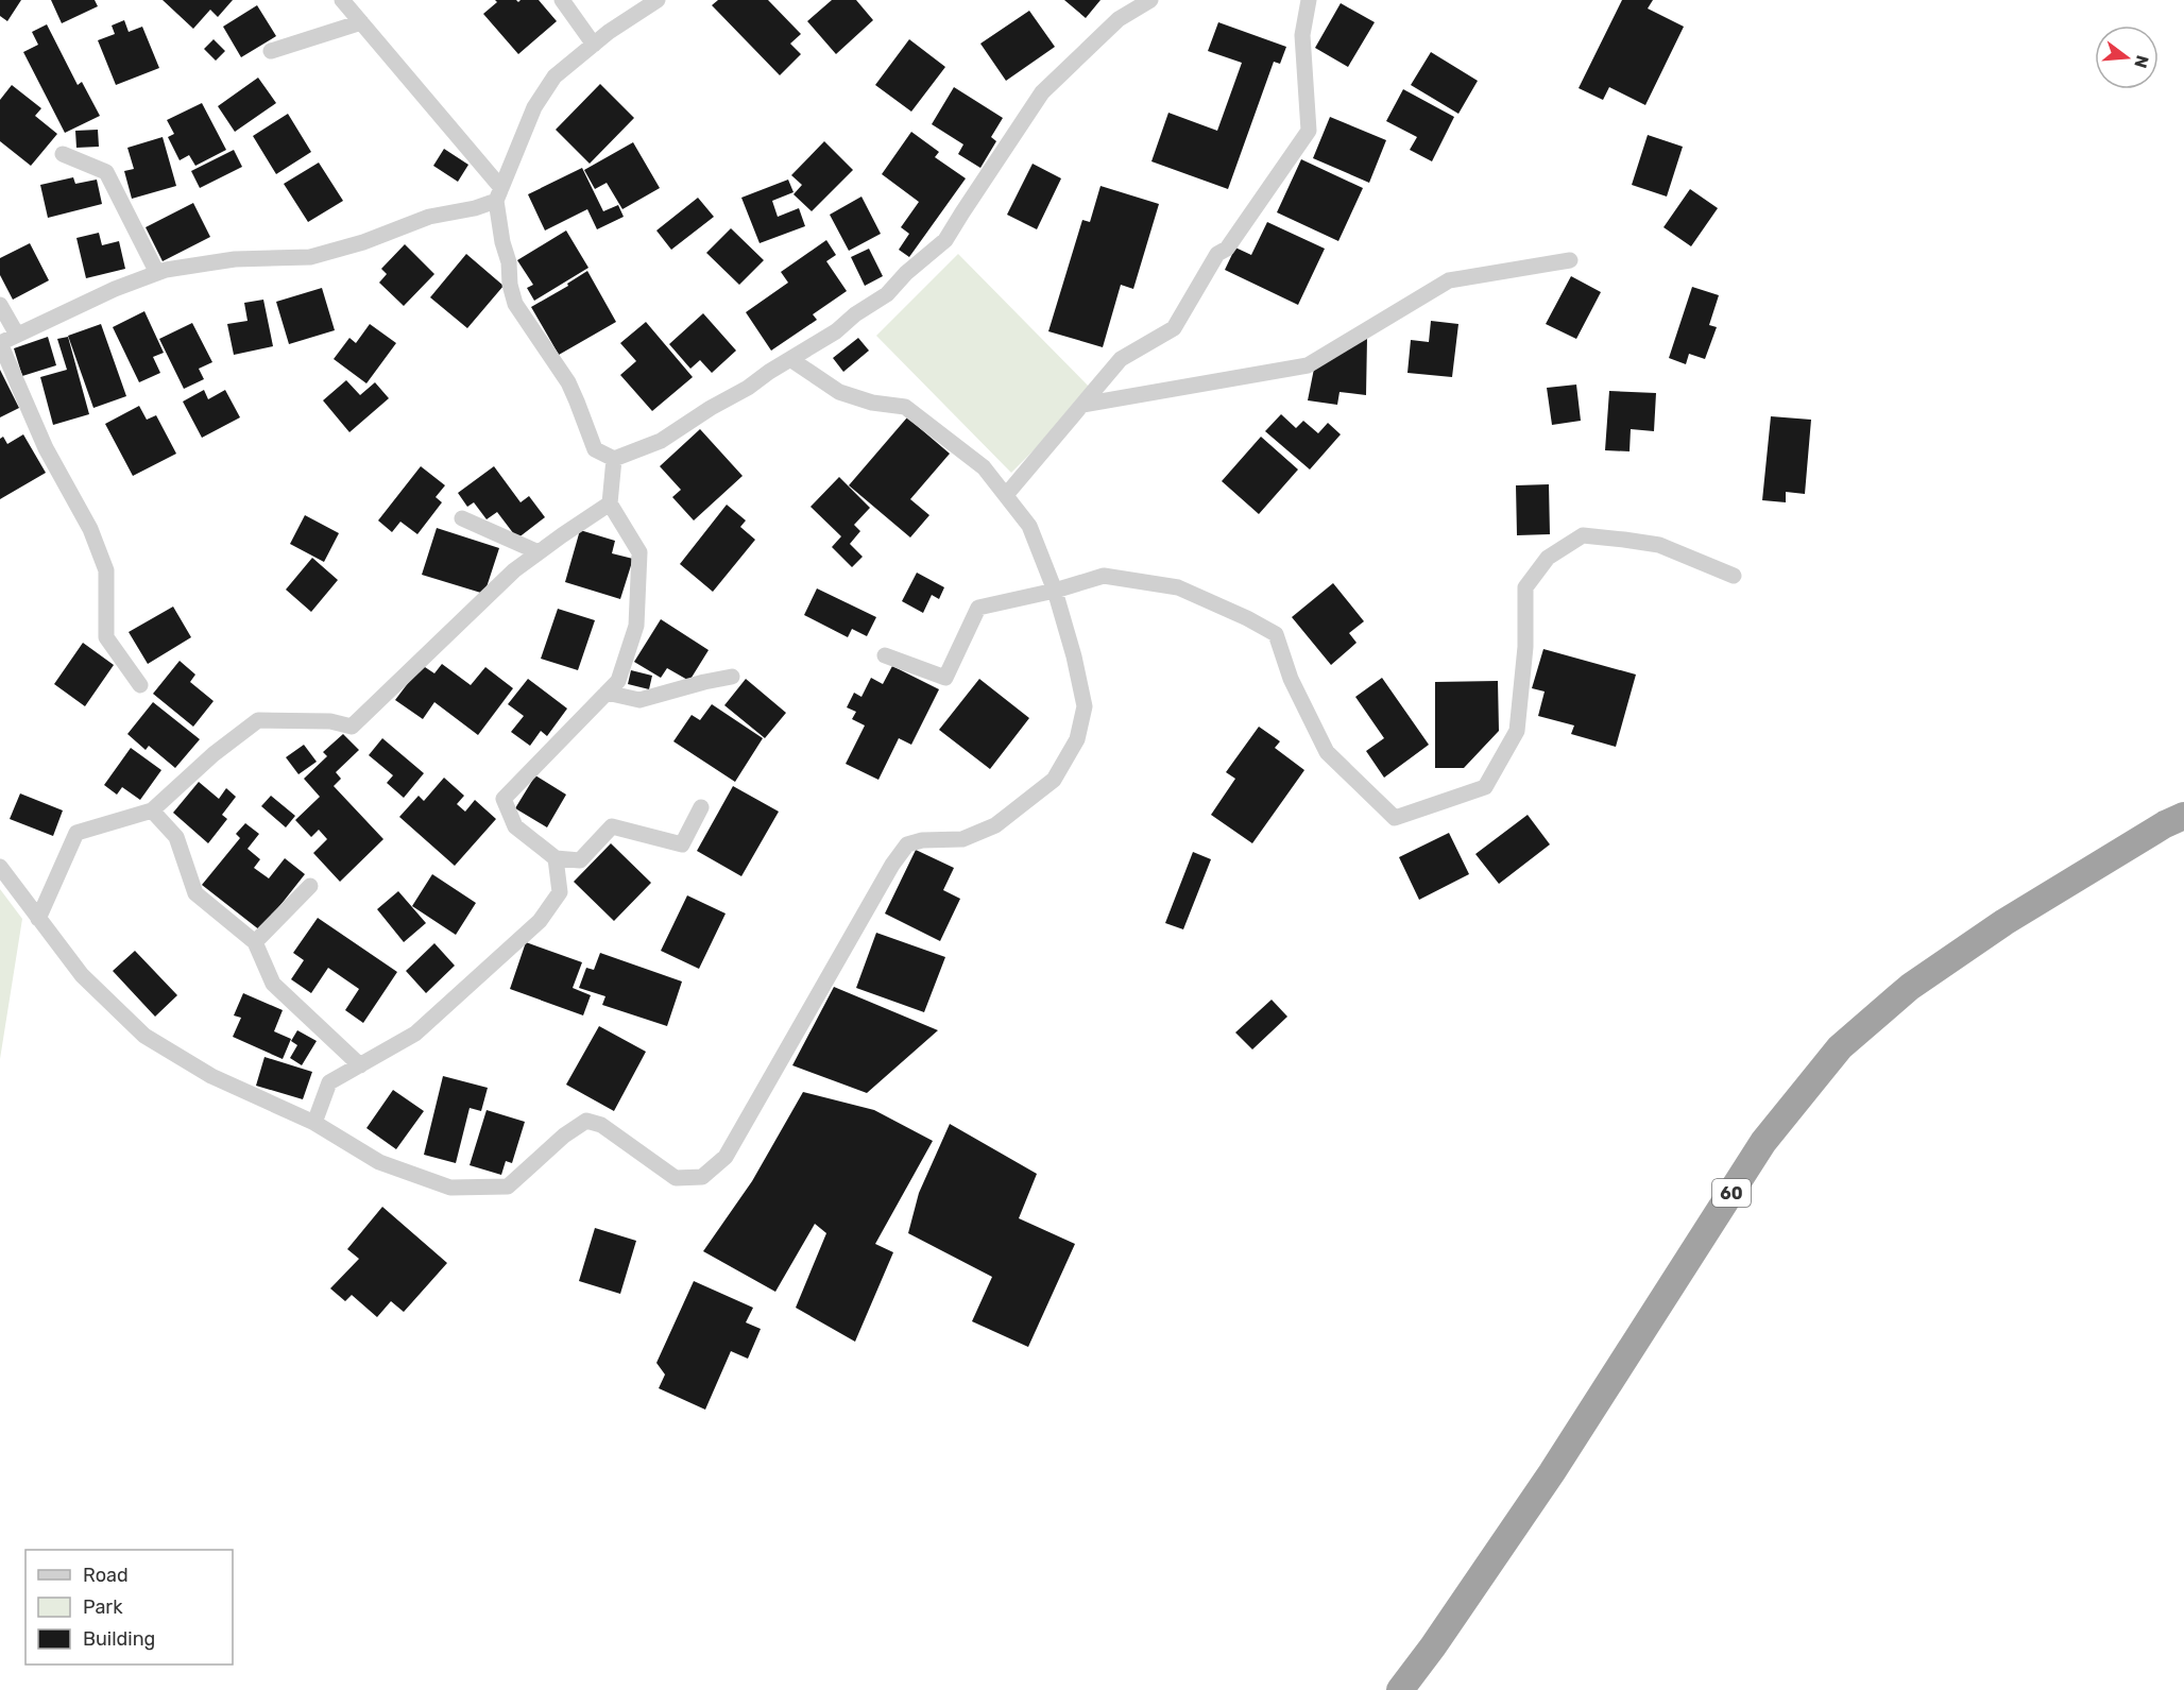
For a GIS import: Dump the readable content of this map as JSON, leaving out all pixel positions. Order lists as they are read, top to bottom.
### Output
{
  "streets": {
    "highway": ["60"]
  },
  "legend": ["Road", "Park", "Building"],
  "north": "right"
}
